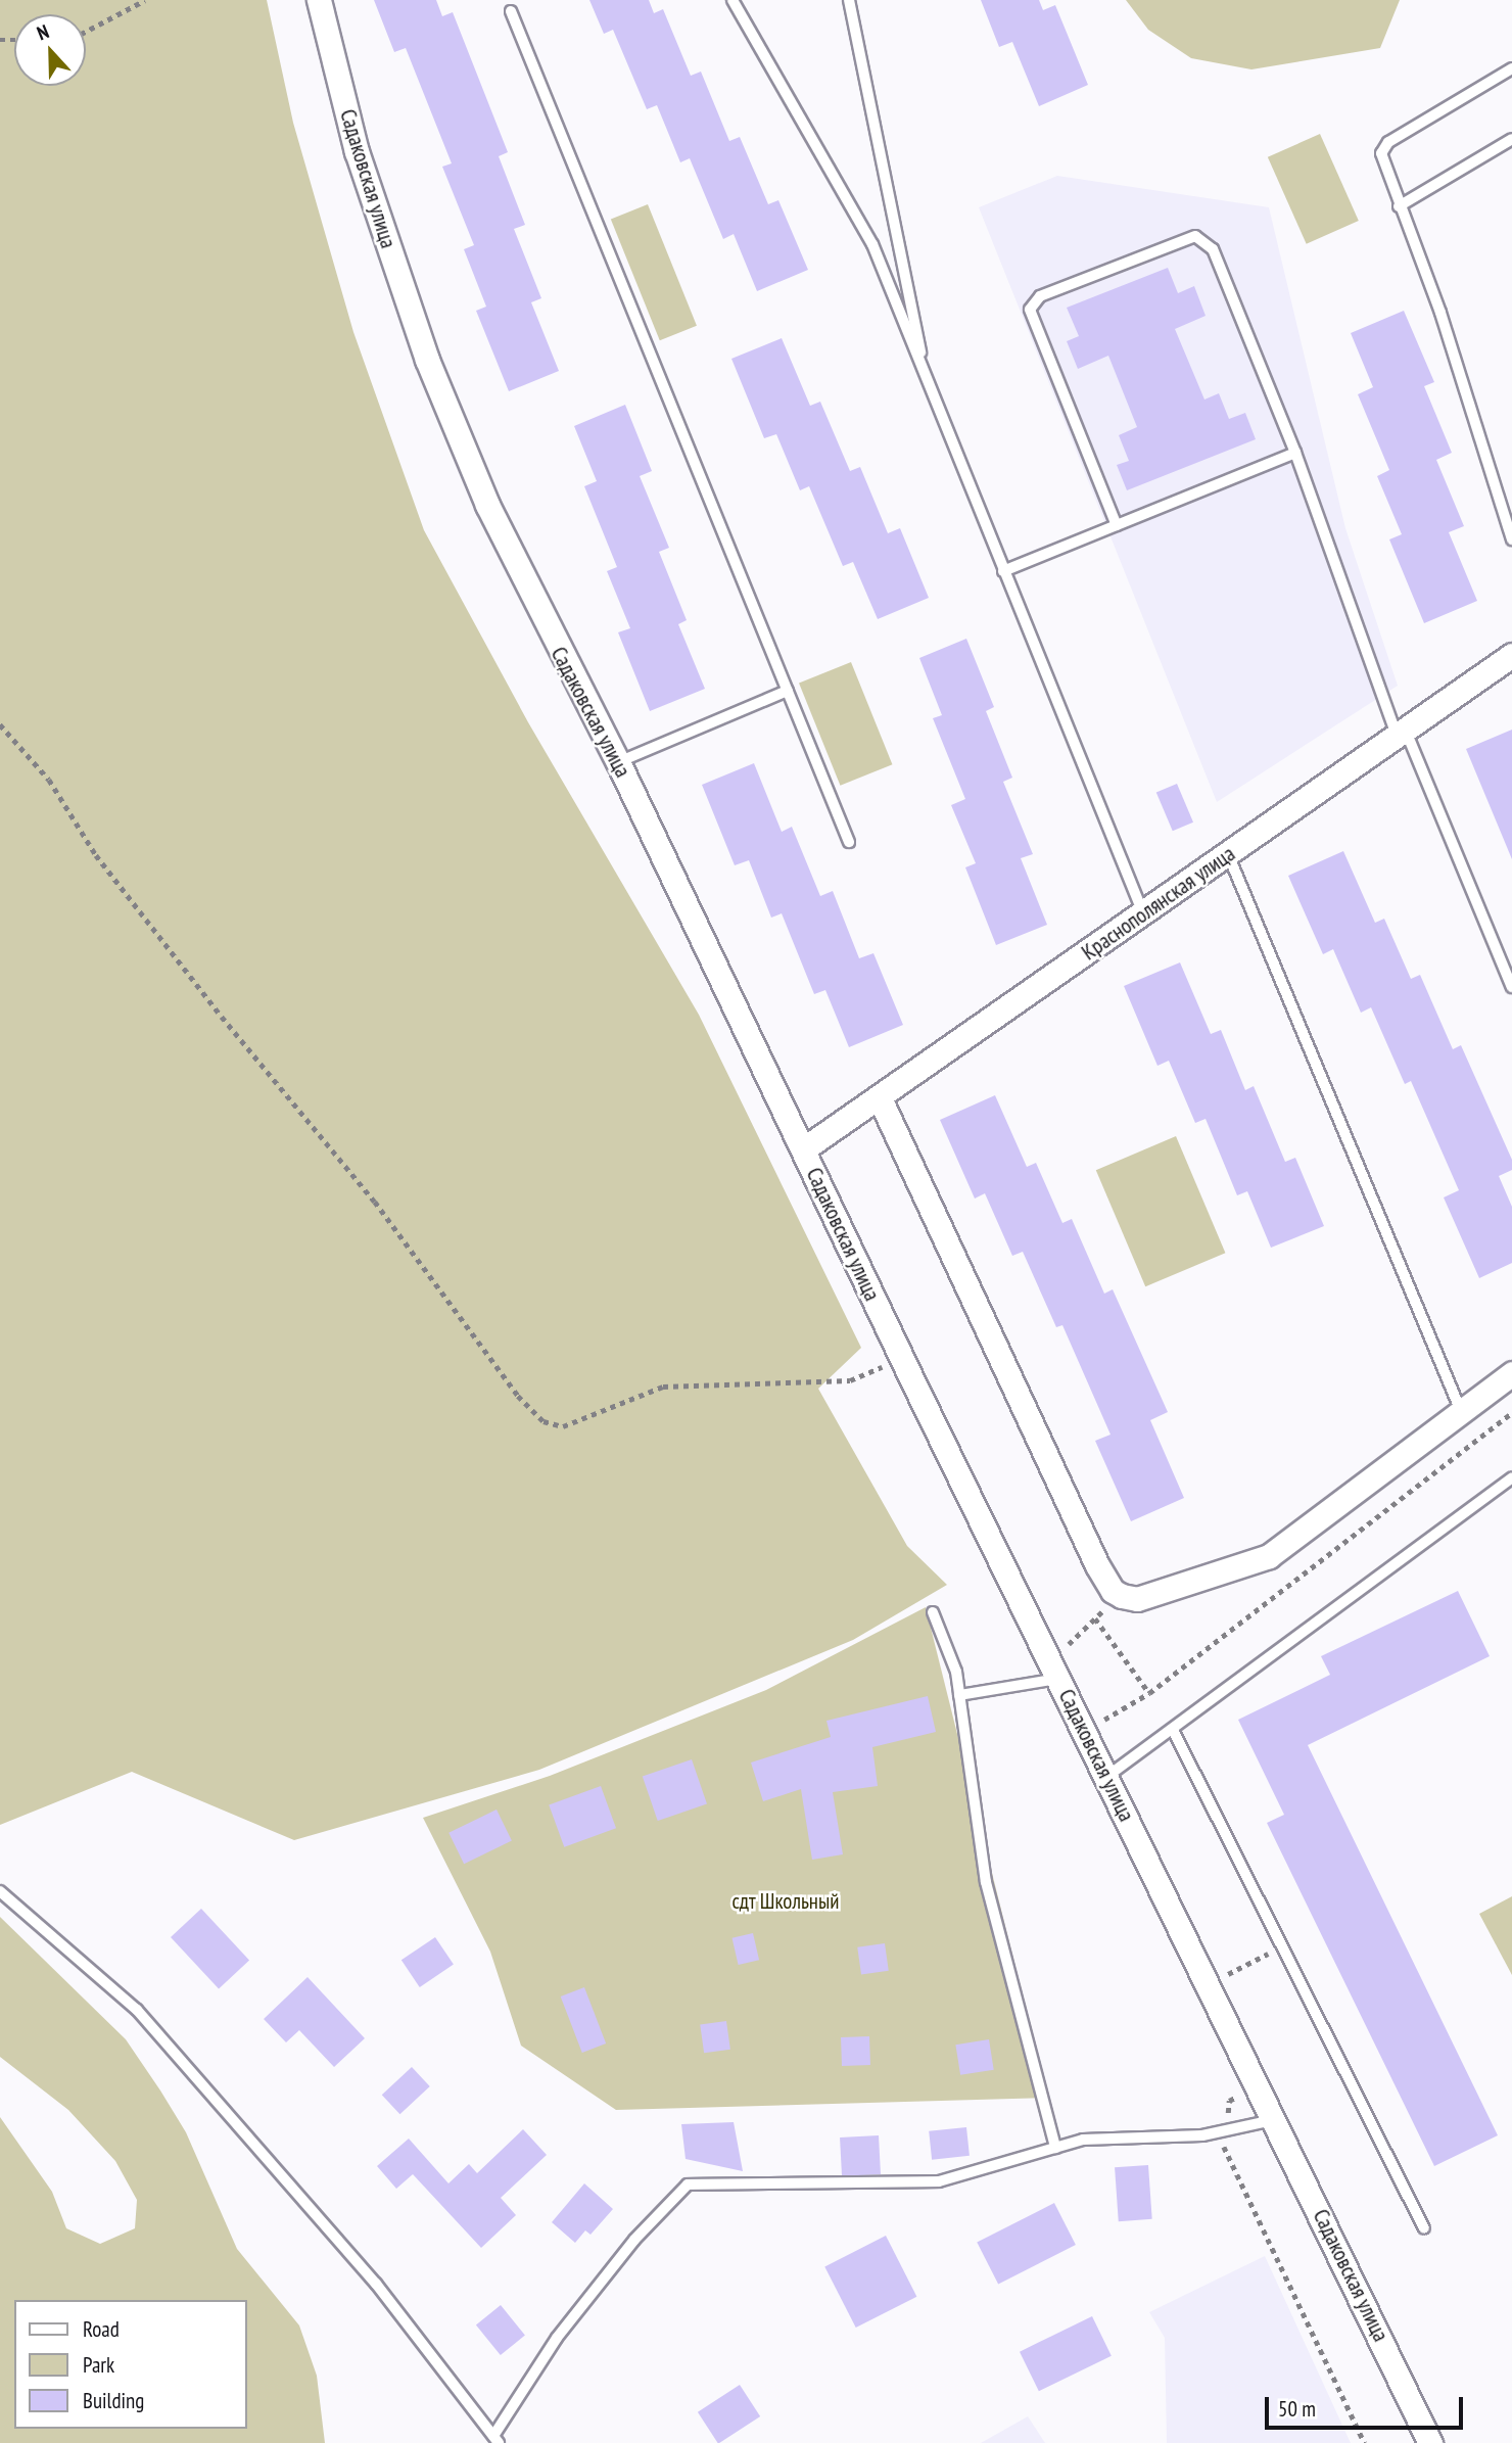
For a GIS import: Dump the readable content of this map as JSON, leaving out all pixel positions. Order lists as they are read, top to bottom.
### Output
{
  "streets": {
    "street": ["Садаковская улица", "Краснополянская улица"]
  },
  "crossings": [
    ["Садаковская улица", "Краснополянская улица"]
  ],
  "parks": ["сдт Школьный"],
  "legend": ["Road", "Park", "Building"],
  "scale_bar": "50 m",
  "north": "top"
}
